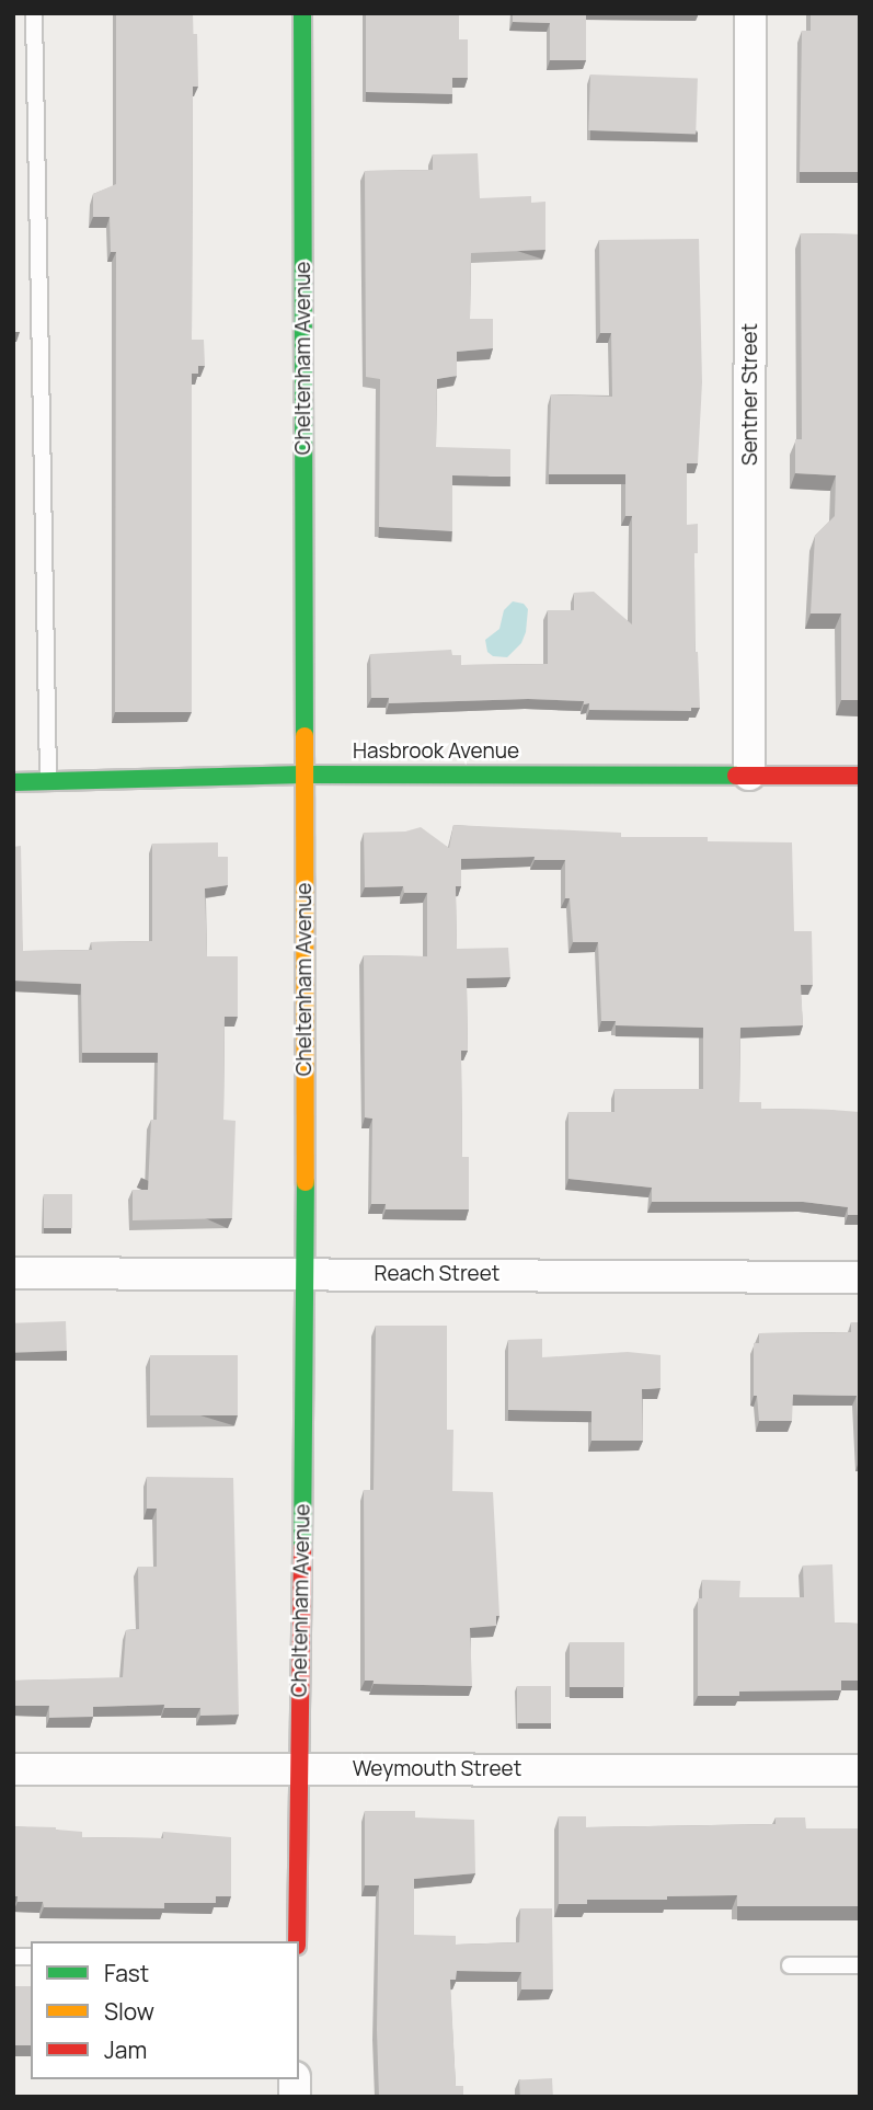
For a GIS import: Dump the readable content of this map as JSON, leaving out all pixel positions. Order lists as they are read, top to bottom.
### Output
{
  "streets": {
    "street": [
      "Cheltenham Avenue",
      "Sentner Street",
      "Hasbrook Avenue",
      "Reach Street",
      "Weymouth Street"
    ]
  },
  "crossings": [
    ["Cheltenham Avenue", "Hasbrook Avenue"],
    ["Cheltenham Avenue", "Reach Street"],
    ["Cheltenham Avenue", "Weymouth Street"],
    ["Sentner Street", "Hasbrook Avenue"]
  ],
  "legend": ["Fast", "Slow", "Jam"]
}
